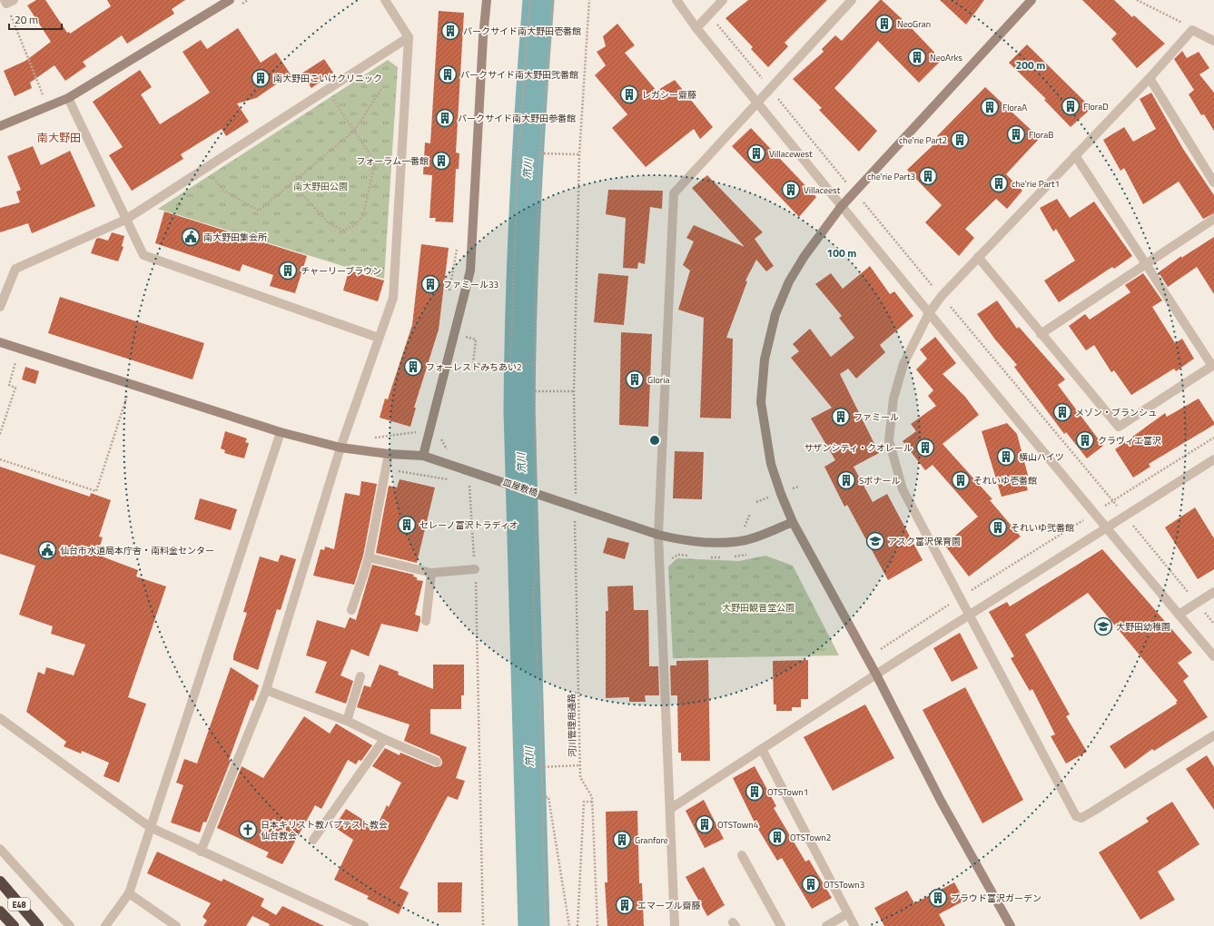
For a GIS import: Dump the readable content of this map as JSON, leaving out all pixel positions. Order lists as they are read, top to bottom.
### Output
{
  "streets": {
    "highway": ["E48"],
    "street": ["皿屋敷橋"],
    "path": ["河川管理用通路"]
  },
  "districts": ["南大野田"],
  "water": ["笊川"],
  "parks": ["南大野田公園", "大野田観音堂公園"],
  "places": {
    "building": [
      "NeoGran",
      "パークサイド南大野田壱番館",
      "NeoArks",
      "パークサイド南大野田弐番館",
      "南大野田こいけクリニック",
      "レガシー齋藤",
      "FloraD",
      "FloraA",
      "パークサイド南大野田参番館",
      "FloraB",
      "che'rie Part2",
      "Villacewest",
      "フォーラム一番館",
      "che'rie Part3",
      "che'rie Part1",
      "Villaceest",
      "チャーリーブラウン",
      "ファミール33",
      "フォーレストみちあい2",
      "Gloria",
      "メゾン・ブランシュ",
      "ファミール",
      "クラヴィエ富沢",
      "サザンシティ・クオレール",
      "横山ハイツ",
      "Sボナール",
      "それいゆ壱番館",
      "セレーノ富沢トラディオ",
      "それいゆ弐番館",
      "OTSTown1",
      "OTSTown4",
      "OTSTown2",
      "Granfore",
      "OTSTown3",
      "プラウド富沢ガーデン",
      "エマーブル齋藤"
    ],
    "public building": ["南大野田集会所", "仙台市水道局本庁舎・南料金センター"],
    "school or university": ["アスク富沢保育園", "大野田幼稚園"],
    "church": ["日本キリスト教バプテスト教会 仙台教会"]
  },
  "scale_bar": "20 m",
  "rings": ["200 m", "100 m"]
}
